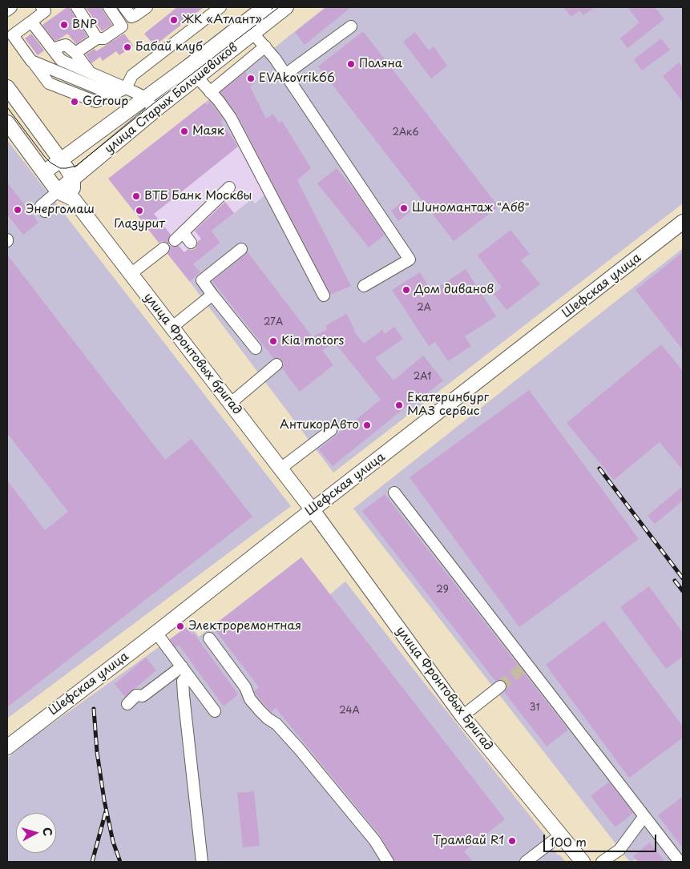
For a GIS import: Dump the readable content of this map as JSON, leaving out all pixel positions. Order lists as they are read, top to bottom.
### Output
{
  "streets": {
    "main road": [
      "улица Старых Большевиков",
      "Шефская улица",
      "улица Фронтовых бригад",
      "улица Фронтовых Бригад"
    ]
  },
  "crossings": [
    ["улица Старых Большевиков", "улица Фронтовых бригад"],
    ["Шефская улица", "улица Фронтовых бригад"],
    ["Шефская улица", "улица Фронтовых Бригад"],
    ["улица Фронтовых бригад", "улица Фронтовых Бригад"]
  ],
  "places": [
    "ЖК «Атлант»",
    "BNP",
    "Бабай клуб",
    "Поляна",
    "EVAkovrik66",
    "GGroup",
    "Маяк",
    "ВТБ Банк Москвы",
    "Шиномантаж \"Абв\"",
    "Энергомаш",
    "Глазурит",
    "Дом диванов",
    "Kia motors",
    "Екатеринбург МАЗ сервис",
    "АнтикорАвто",
    "Электроремонтная",
    "Трамвай R1"
  ],
  "house_numbers": [
    "2Ак6",
    "2А",
    "27А",
    "2А1",
    "29",
    "31",
    "24А"
  ],
  "scale_bar": "100 m",
  "north": "right"
}
